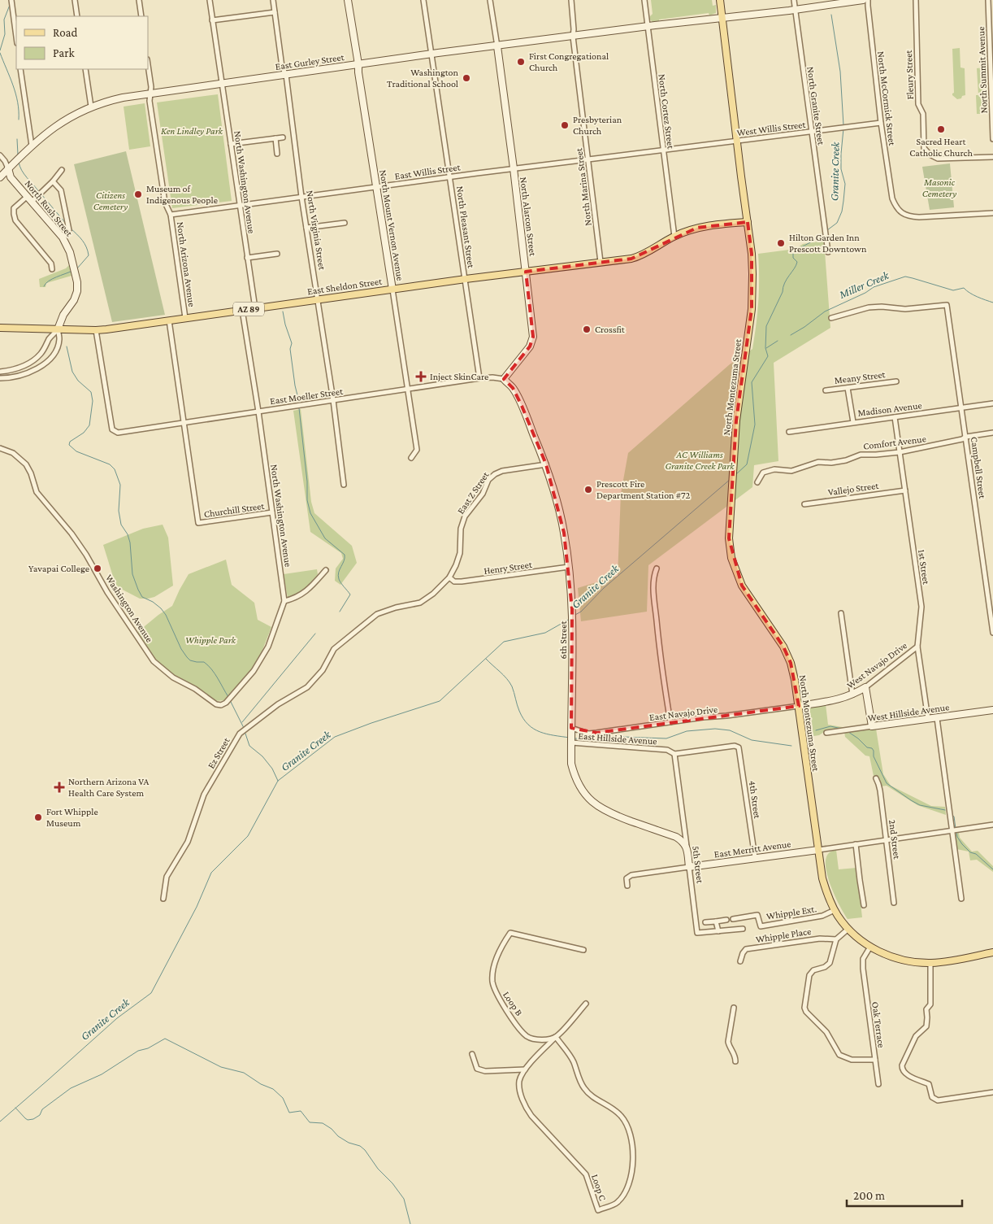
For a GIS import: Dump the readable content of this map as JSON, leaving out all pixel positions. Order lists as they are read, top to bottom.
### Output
{
  "streets": {
    "main road": ["East Sheldon Street", "AZ 89", "North Montezuma Street"],
    "street": [
      "East Gurley Street",
      "North Summit Avenue",
      "Fleury Street",
      "North McCormick Street",
      "North Granite Street",
      "North Cortez Street",
      "West Willis Street",
      "East Willis Street",
      "North Washington Avenue",
      "North Marina Street",
      "North Rush Street",
      "North Alarcon Street",
      "North Mount Vernon Avenue",
      "North Pleasant Street",
      "North Virginia Street",
      "North Arizona Avenue",
      "Meany Street",
      "East Moeller Street",
      "Madison Avenue",
      "Comfort Avenue",
      "Campbell Street",
      "Vallejo Street",
      "East Z Street",
      "Churchill Street",
      "1st Street",
      "Henry Street",
      "Washington Avenue",
      "6th Street",
      "West Navajo Drive",
      "West Hillside Avenue",
      "East Navajo Drive",
      "East Hillside Avenue",
      "Ez Street",
      "4th Street",
      "2nd Street",
      "East Merritt Avenue",
      "5th Street",
      "Whipple Ext.",
      "Whipple Place",
      "Loop B",
      "Oak Terrace",
      "Loop C"
    ]
  },
  "crossings": [
    ["East Gurley Street", "North Granite Street"],
    ["East Gurley Street", "North Cortez Street"],
    ["East Gurley Street", "North Washington Avenue"],
    ["East Gurley Street", "North Marina Street"],
    ["East Gurley Street", "North Rush Street"],
    ["East Gurley Street", "North Alarcon Street"],
    ["East Gurley Street", "North Mount Vernon Avenue"],
    ["East Gurley Street", "North Pleasant Street"],
    ["East Gurley Street", "North Virginia Street"],
    ["East Gurley Street", "North Arizona Avenue"],
    ["East Gurley Street", "North Montezuma Street"],
    ["North McCormick Street", "West Willis Street"],
    ["North Granite Street", "West Willis Street"],
    ["North Cortez Street", "West Willis Street"],
    ["North Cortez Street", "East Willis Street"],
    ["North Cortez Street", "East Sheldon Street"],
    ["West Willis Street", "East Willis Street"],
    ["West Willis Street", "North Montezuma Street"],
    ["East Willis Street", "North Washington Avenue"],
    ["East Willis Street", "North Marina Street"],
    ["East Willis Street", "North Alarcon Street"],
    ["East Willis Street", "North Mount Vernon Avenue"],
    ["East Willis Street", "North Pleasant Street"],
    ["East Willis Street", "North Virginia Street"],
    ["East Willis Street", "North Arizona Avenue"],
    ["North Washington Avenue", "East Sheldon Street"],
    ["North Washington Avenue", "East Moeller Street"],
    ["North Washington Avenue", "Churchill Street"],
    ["North Washington Avenue", "Washington Avenue"],
    ["North Marina Street", "East Sheldon Street"],
    ["North Rush Street", "East Sheldon Street"],
    ["North Alarcon Street", "East Sheldon Street"],
    ["North Alarcon Street", "East Moeller Street"],
    ["North Alarcon Street", "6th Street"],
    ["North Mount Vernon Avenue", "East Sheldon Street"],
    ["North Mount Vernon Avenue", "East Moeller Street"],
    ["North Pleasant Street", "East Sheldon Street"],
    ["North Pleasant Street", "East Moeller Street"],
    ["North Virginia Street", "East Sheldon Street"],
    ["North Virginia Street", "East Moeller Street"],
    ["North Arizona Avenue", "East Sheldon Street"],
    ["East Sheldon Street", "North Montezuma Street"],
    ["East Sheldon Street", "East Moeller Street"],
    ["North Montezuma Street", "West Navajo Drive"],
    ["North Montezuma Street", "East Navajo Drive"],
    ["North Montezuma Street", "East Merritt Avenue"],
    ["North Montezuma Street", "Whipple Ext."],
    ["North Montezuma Street", "Oak Terrace"],
    ["East Moeller Street", "Churchill Street"],
    ["East Moeller Street", "6th Street"],
    ["Madison Avenue", "Campbell Street"],
    ["Madison Avenue", "1st Street"],
    ["Comfort Avenue", "Campbell Street"],
    ["Comfort Avenue", "1st Street"],
    ["Vallejo Street", "1st Street"],
    ["East Z Street", "Henry Street"],
    ["East Z Street", "6th Street"],
    ["East Z Street", "Ez Street"],
    ["1st Street", "West Navajo Drive"],
    ["1st Street", "West Hillside Avenue"],
    ["Henry Street", "6th Street"],
    ["6th Street", "East Navajo Drive"],
    ["6th Street", "East Hillside Avenue"],
    ["6th Street", "5th Street"],
    ["West Navajo Drive", "East Navajo Drive"],
    ["East Hillside Avenue", "4th Street"],
    ["East Hillside Avenue", "5th Street"],
    ["4th Street", "East Merritt Avenue"],
    ["East Merritt Avenue", "5th Street"],
    ["Whipple Place", "Oak Terrace"],
    ["Loop B", "Loop C"]
  ],
  "water": ["Granite Creek", "Miller Creek"],
  "parks": [
    "Ken Lindley Park",
    "Masonic Cemetery",
    "Citizens Cemetery",
    "AC Williams Granite Creek Park",
    "Whipple Park"
  ],
  "places": {
    "other": [
      "First Congregational Church",
      "Washington Traditional School",
      "Presbyterian Church",
      "Sacred Heart Catholic Church",
      "Museum of Indigenous People",
      "Hilton Garden Inn Prescott Downtown",
      "Crossfit",
      "Prescott Fire Department Station #72",
      "Yavapai College",
      "Fort Whipple Museum"
    ],
    "health": ["Inject SkinCare", "Northern Arizona VA Health Care System"]
  },
  "legend": ["Road", "Park"],
  "scale_bar": "200 m"
}
